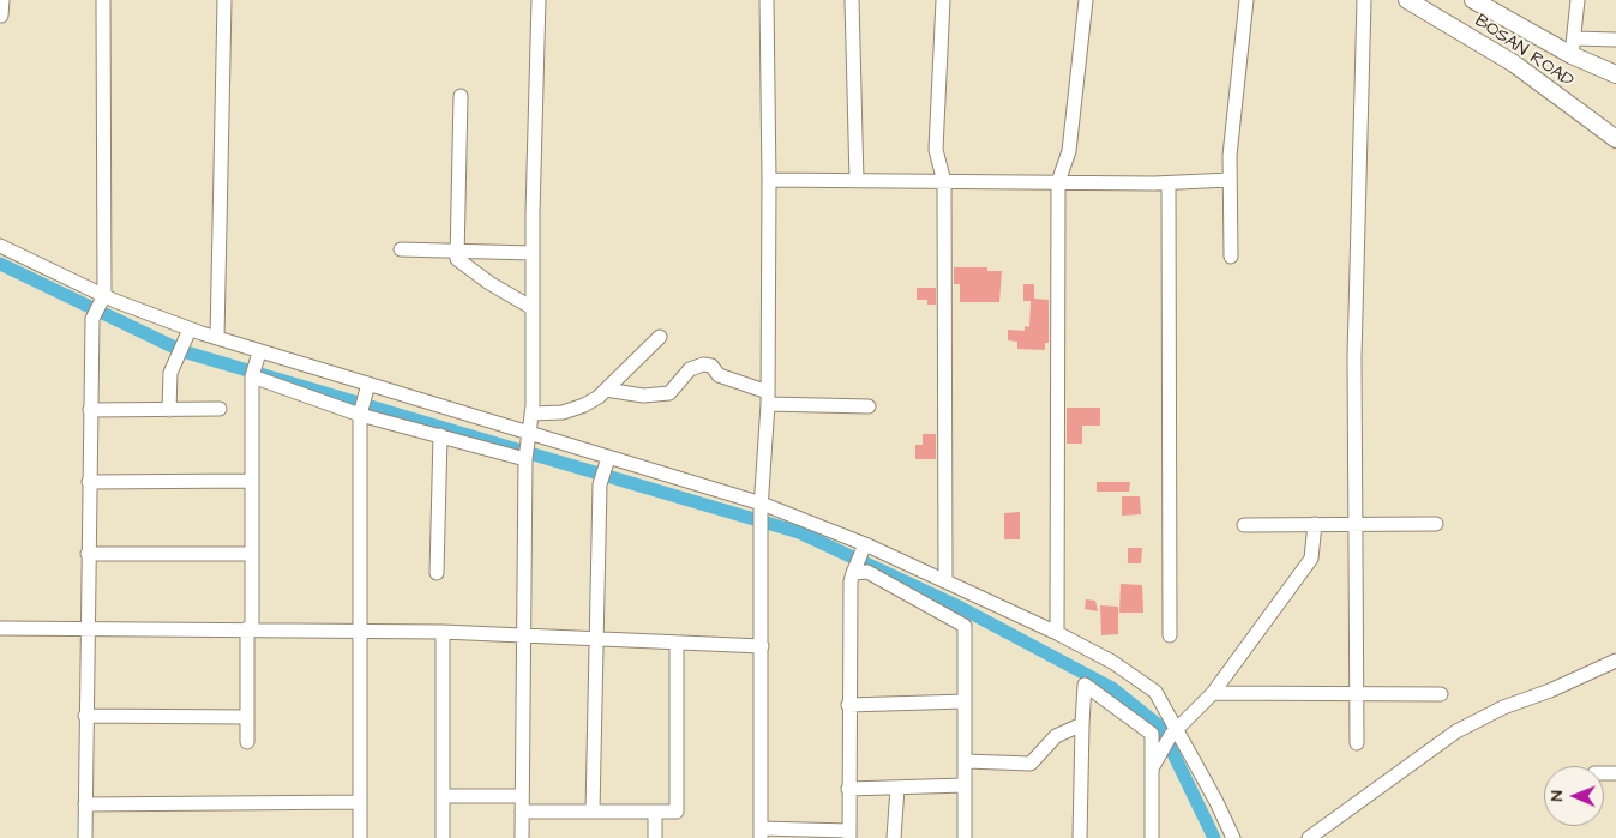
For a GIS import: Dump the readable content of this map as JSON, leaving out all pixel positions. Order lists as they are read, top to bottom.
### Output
{
  "streets": {
    "main road": ["BOSAN ROAD"]
  },
  "north": "left"
}
